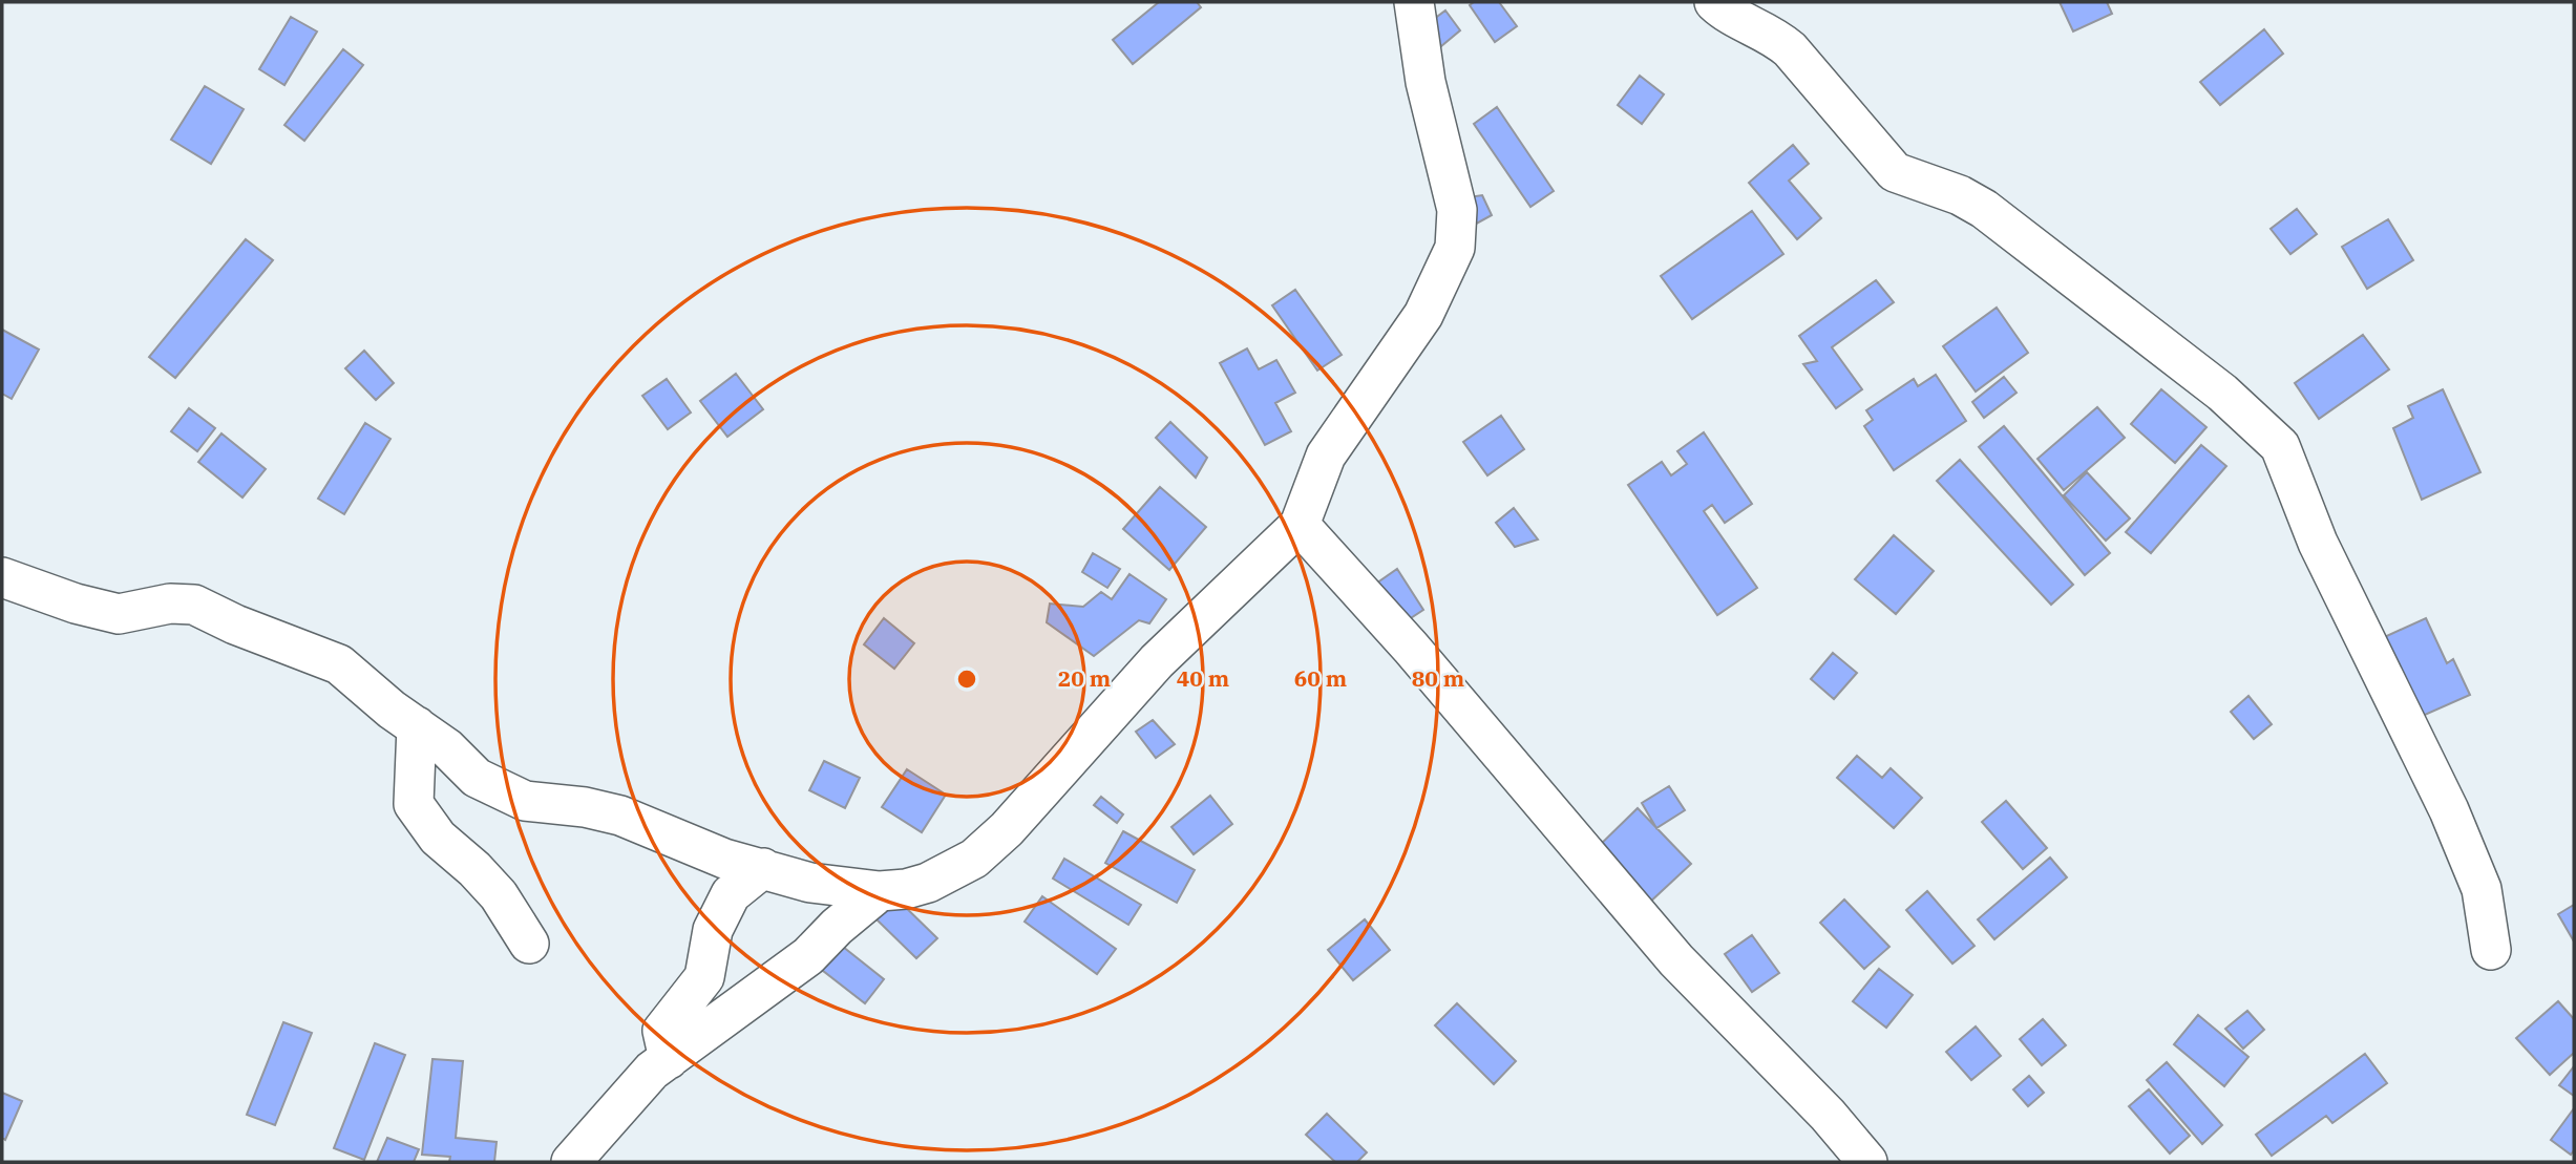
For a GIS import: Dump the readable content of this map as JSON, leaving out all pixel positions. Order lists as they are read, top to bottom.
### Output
{
  "rings": [
    "20 m",
    "40 m",
    "60 m",
    "80 m"
  ]
}
